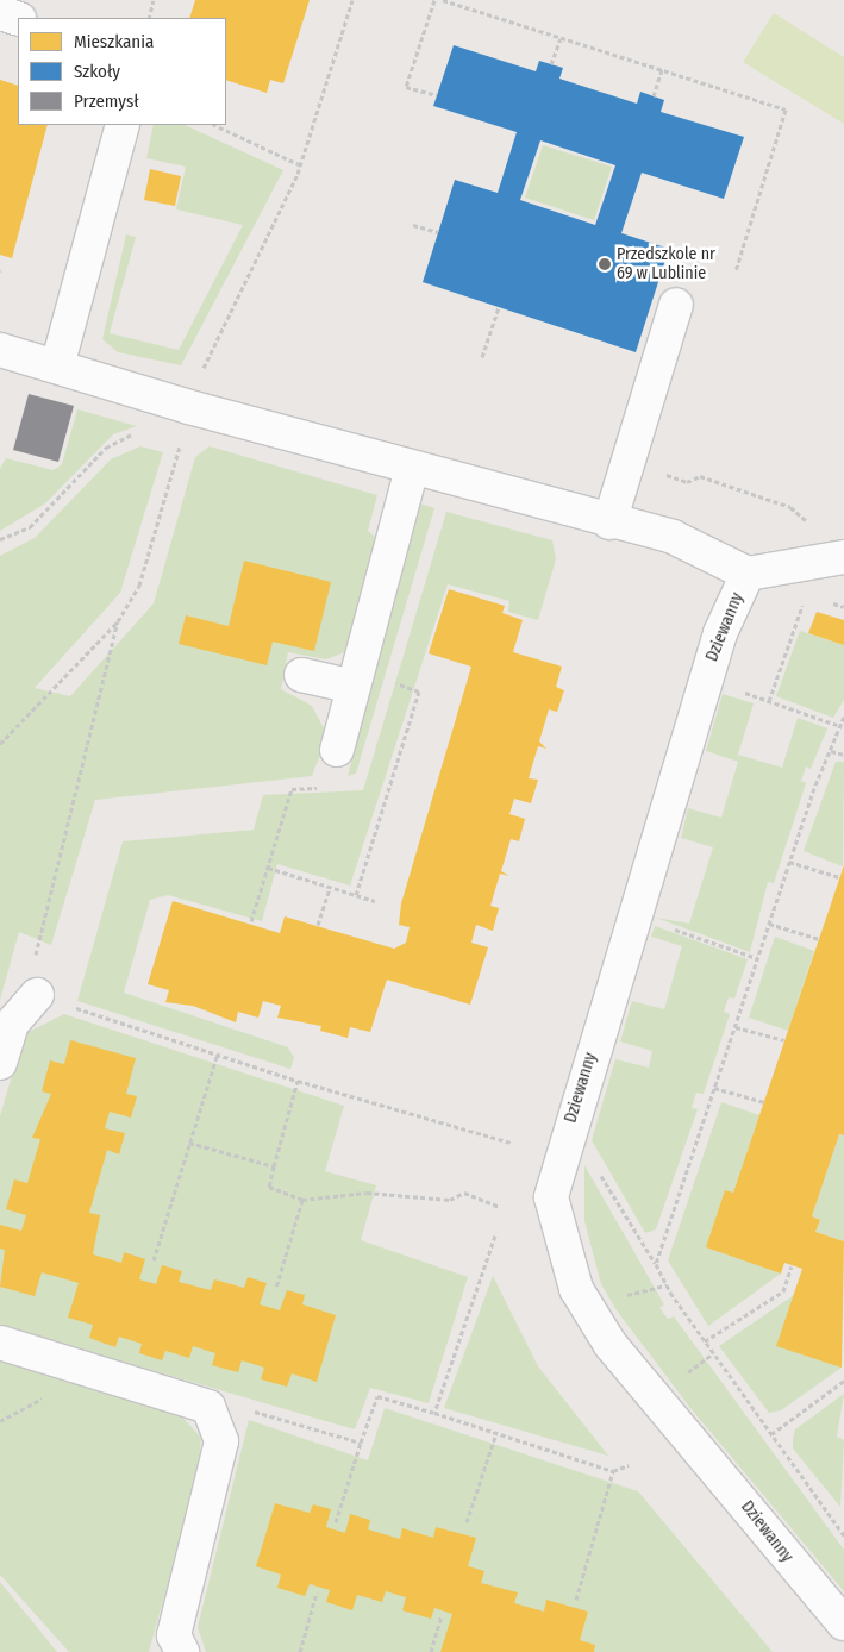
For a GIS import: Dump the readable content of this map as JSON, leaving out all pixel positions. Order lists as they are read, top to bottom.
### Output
{
  "streets": {
    "street": ["Dziewanny"]
  },
  "places": ["Przedszkole nr 69 w Lublinie"],
  "legend": ["Mieszkania", "Szkoły", "Przemysł"]
}
